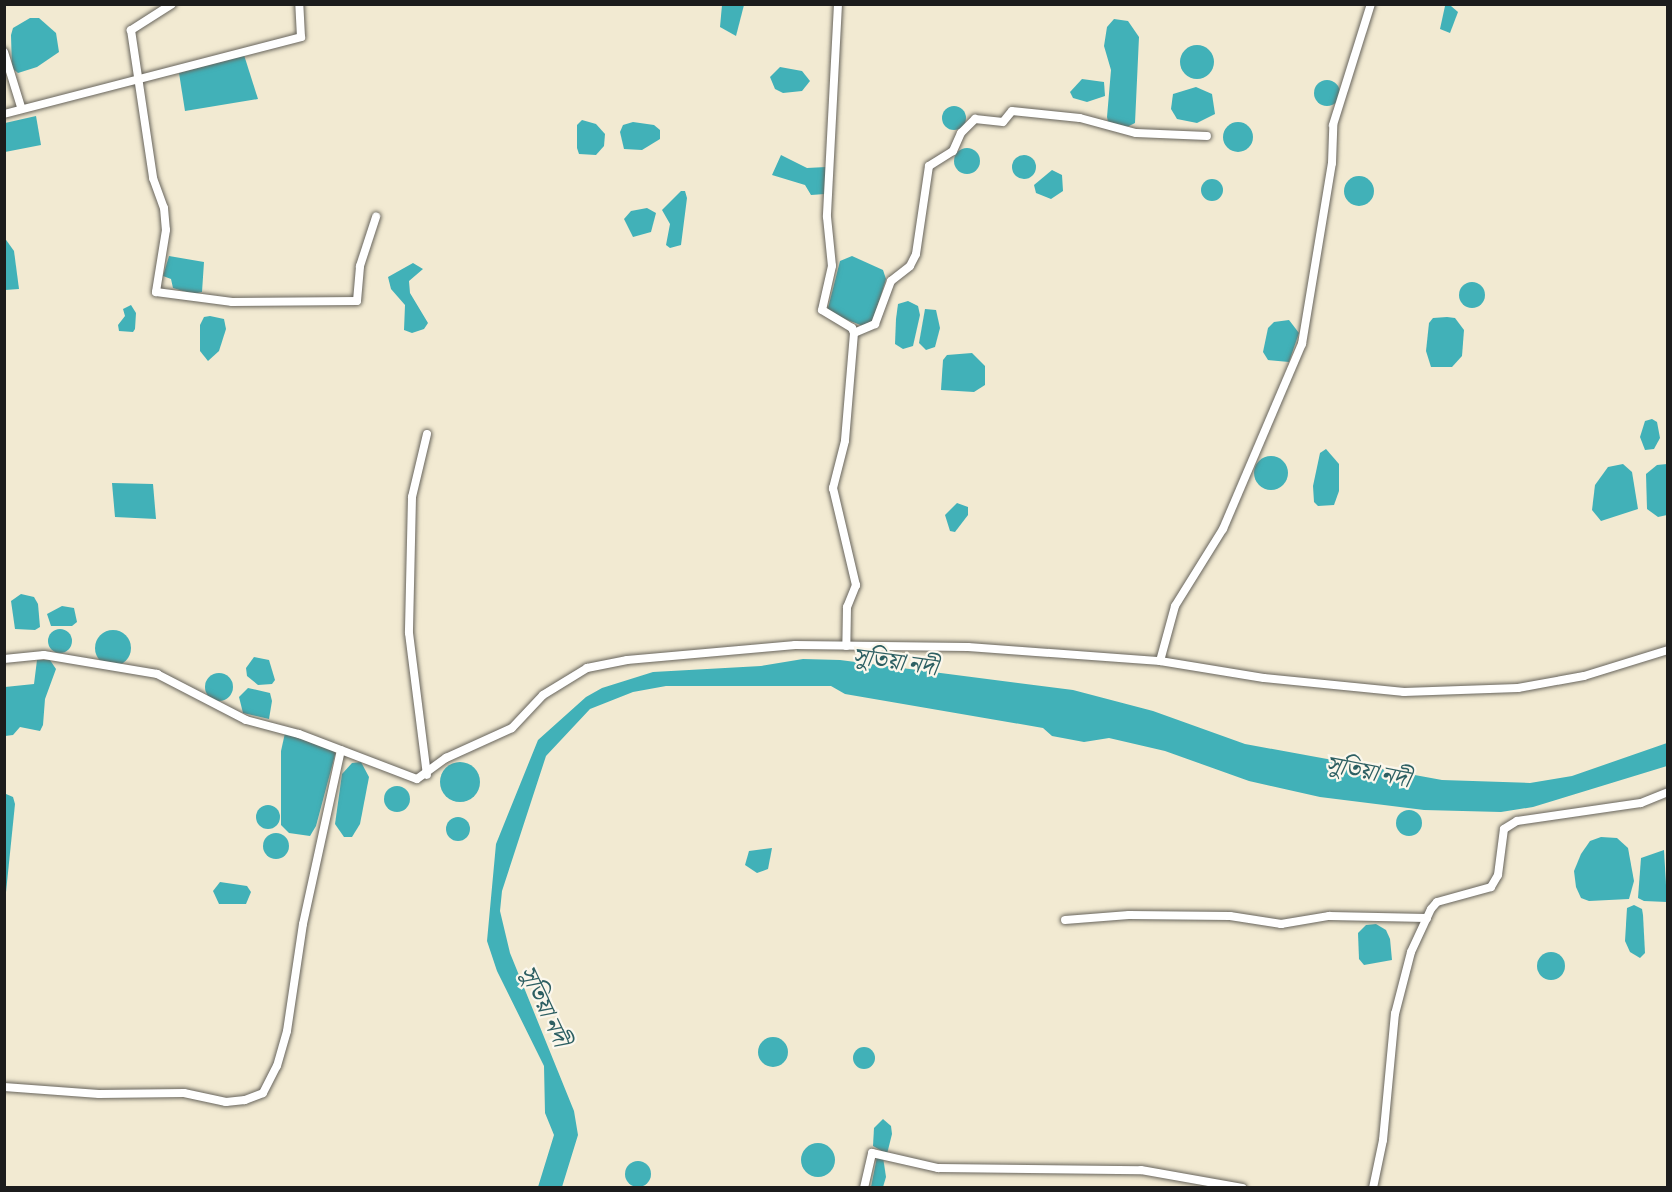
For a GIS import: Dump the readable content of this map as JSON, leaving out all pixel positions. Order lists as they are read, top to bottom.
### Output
{
  "water": ["সুতিয়া নদী"]
}
